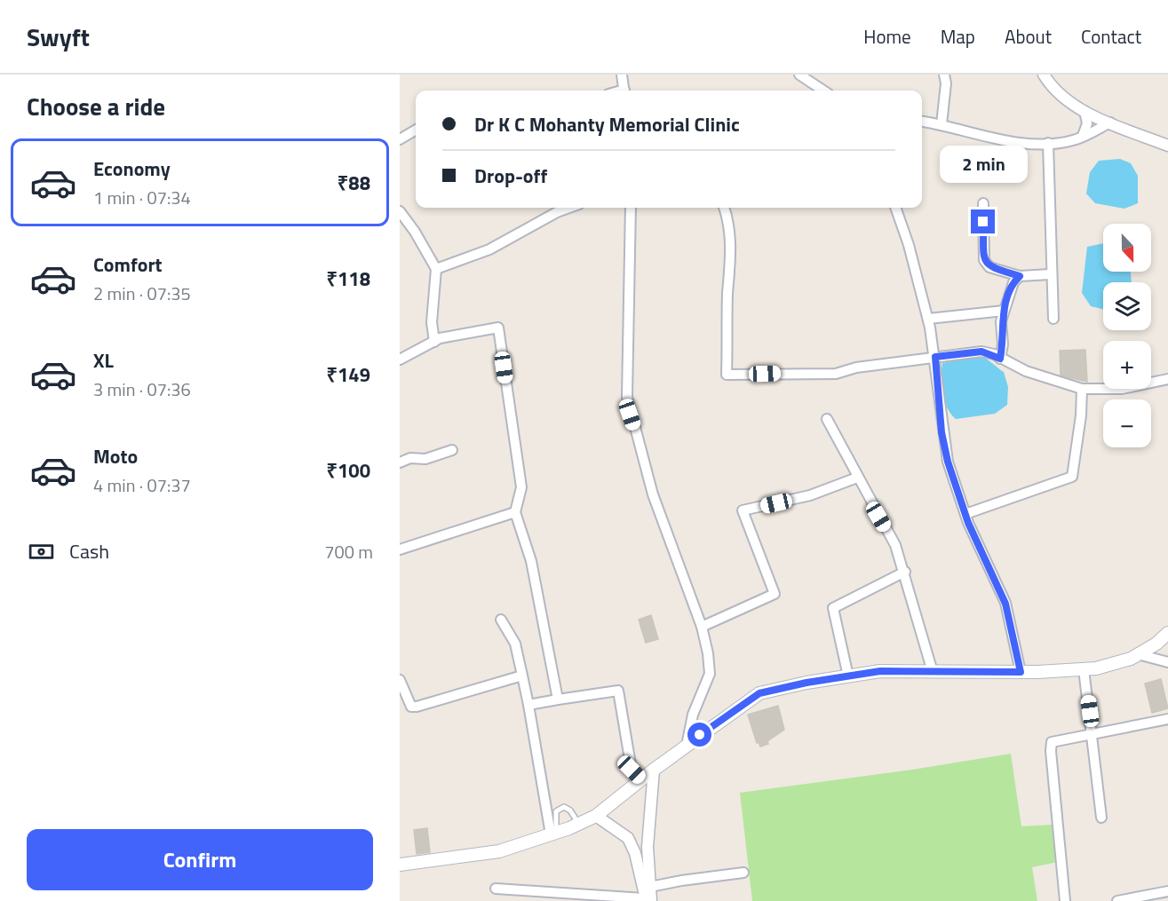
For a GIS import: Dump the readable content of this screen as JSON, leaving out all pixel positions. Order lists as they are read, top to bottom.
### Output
{
  "north": "bottom",
  "page": {
    "header": "Swyft",
    "nav": [
      "Home",
      "Map",
      "About",
      "Contact"
    ],
    "heading": "Choose a ride",
    "banner": ["Dr K C Mohanty Memorial Clinic", "Drop-off"],
    "list": [
      {
        "name": "Economy",
        "note": "1 min · 07:34",
        "value": "₹88"
      },
      {
        "name": "Comfort",
        "note": "2 min · 07:35",
        "value": "₹118"
      },
      {
        "name": "XL",
        "note": "3 min · 07:36",
        "value": "₹149"
      },
      {
        "name": "Moto",
        "note": "4 min · 07:37",
        "value": "₹100"
      }
    ],
    "bubble": "2 min",
    "map_buttons": ["+", "−"],
    "pay": ["Cash", "700 m"],
    "buttons": "Confirm"
  }
}
